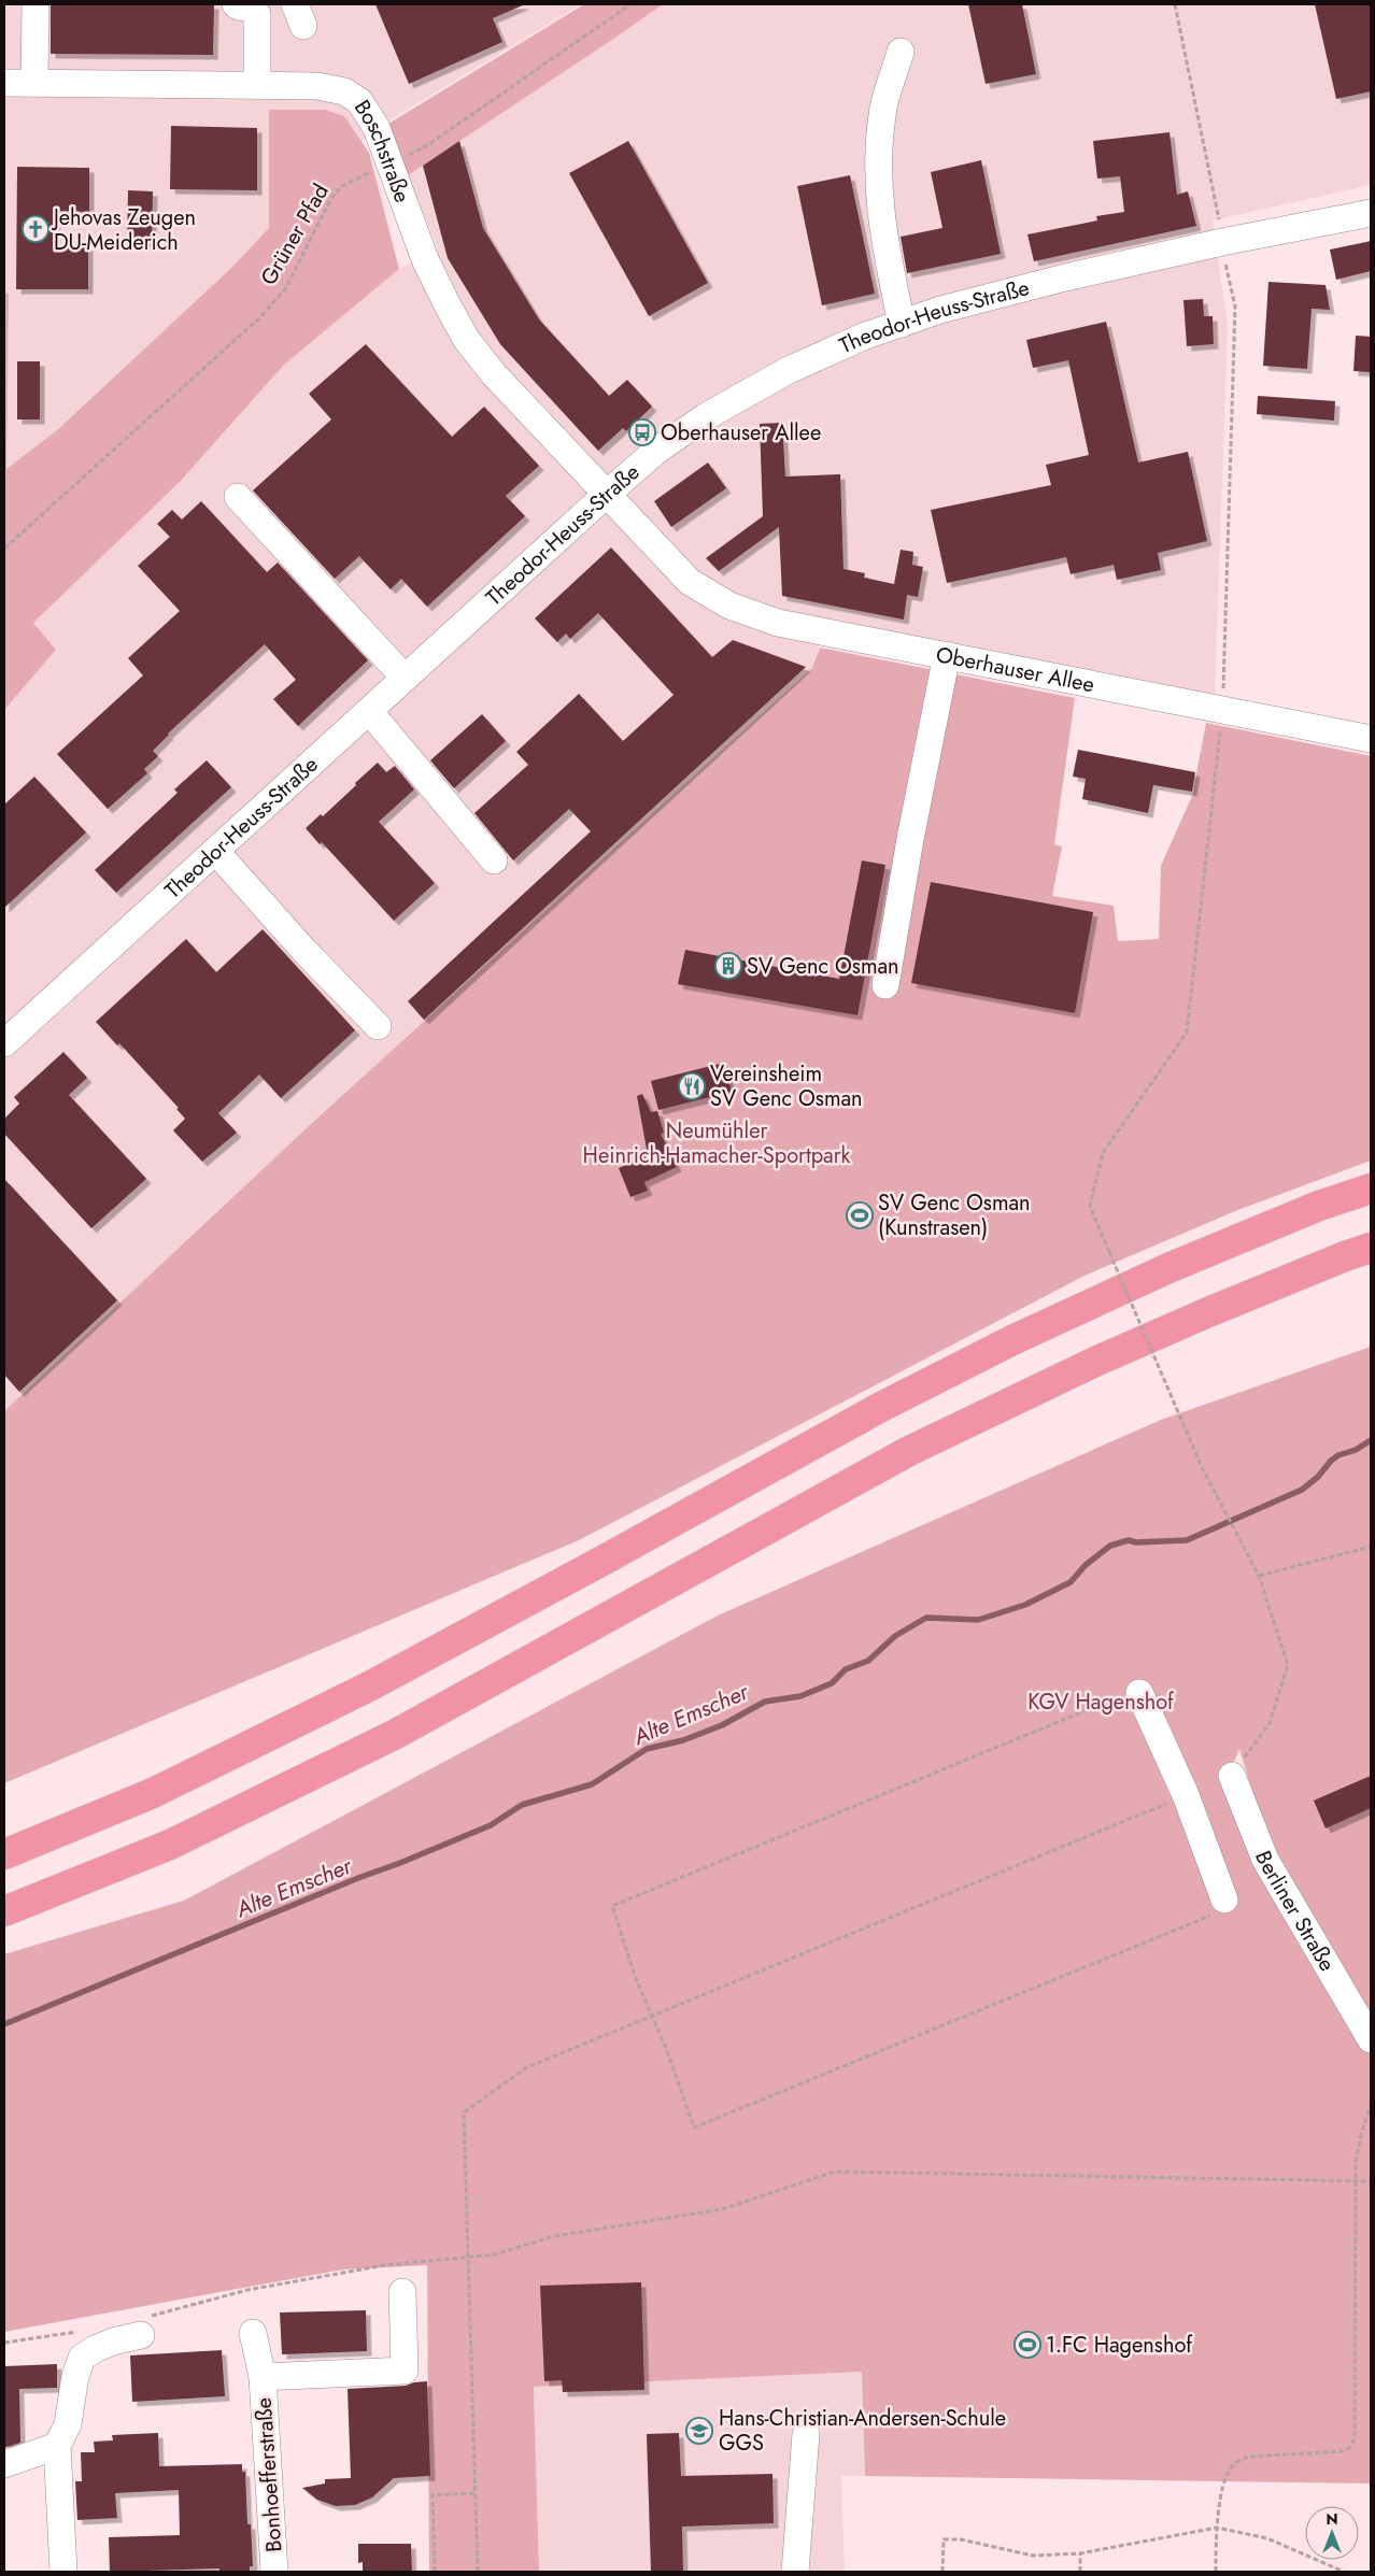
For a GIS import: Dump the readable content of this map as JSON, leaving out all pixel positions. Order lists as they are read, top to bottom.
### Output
{
  "streets": {
    "street": [
      "Boschstraße",
      "Theodor-Heuss-Straße",
      "Oberhauser Allee",
      "Berliner Straße",
      "Bonhoefferstraße"
    ],
    "path": ["Grüner Pfad"]
  },
  "crossings": [
    ["Boschstraße", "Grüner Pfad"],
    ["Boschstraße", "Theodor-Heuss-Straße"],
    ["Boschstraße", "Oberhauser Allee"],
    ["Theodor-Heuss-Straße", "Oberhauser Allee"]
  ],
  "water": ["Alte Emscher"],
  "parks": ["Neumühler Heinrich-Hamacher-Sportpark", "KGV Hagenshof"],
  "places": {
    "church": ["Jehovas Zeugen DU-Meiderich"],
    "bus stop": ["Oberhauser Allee"],
    "building": ["SV Genc Osman"],
    "restaurant": ["Vereinsheim SV Genc Osman"],
    "sports": ["SV Genc Osman (Kunstrasen)", "1.FC Hagenshof"],
    "school or university": ["Hans-Christian-Andersen-Schule GGS"]
  },
  "north": "top"
}
